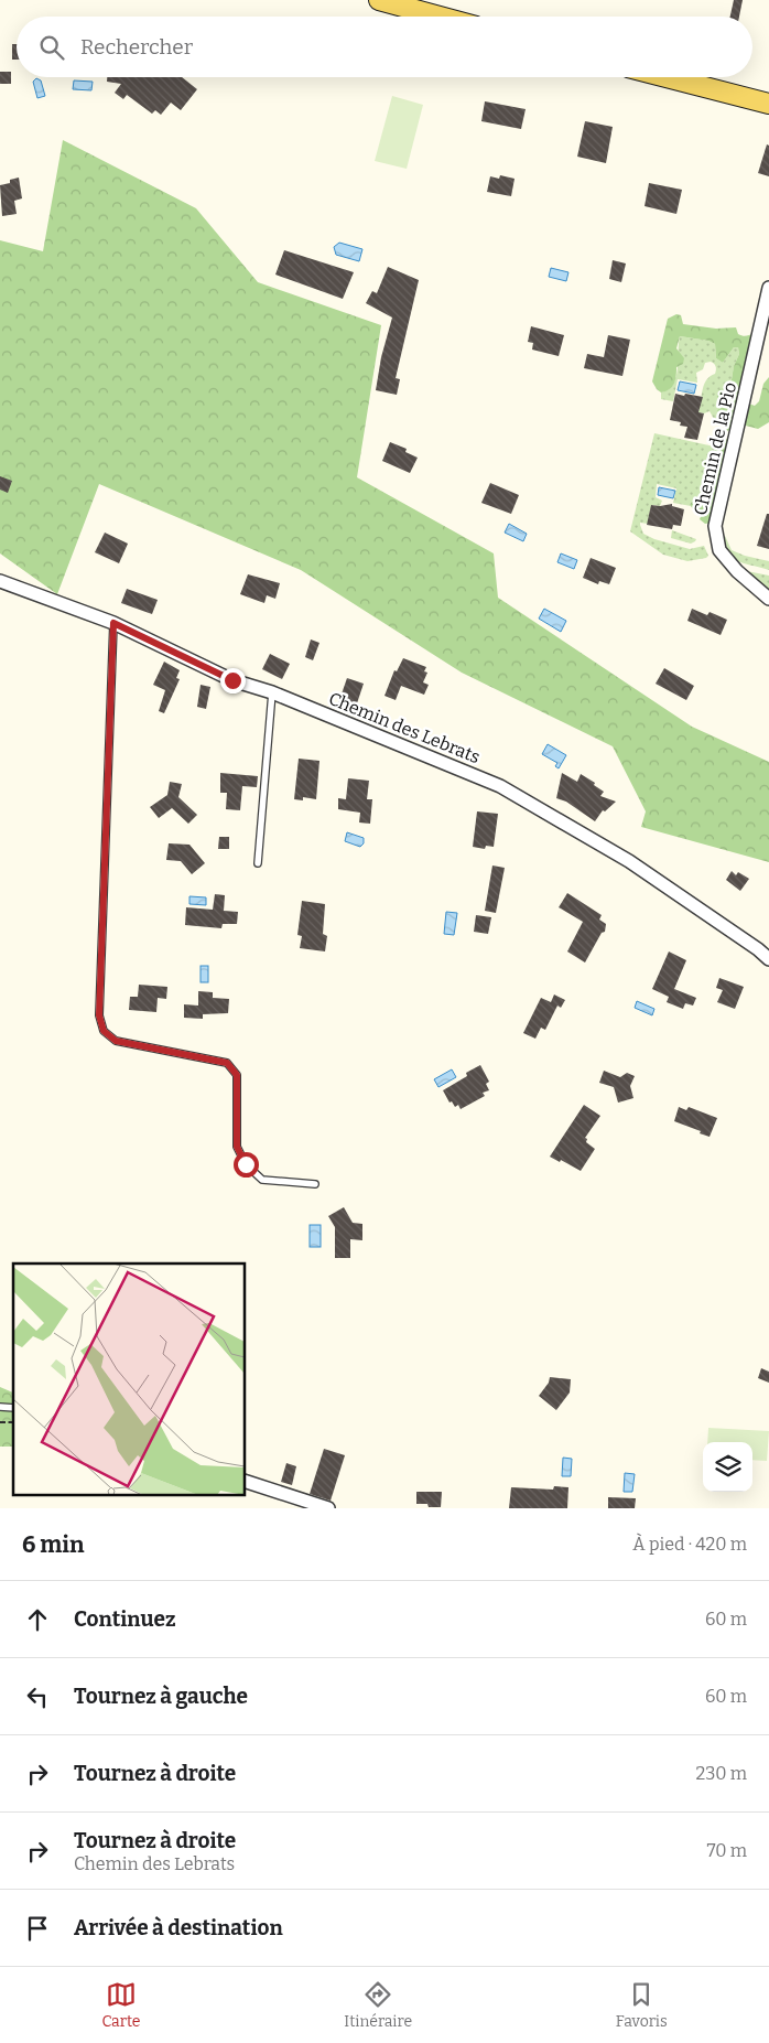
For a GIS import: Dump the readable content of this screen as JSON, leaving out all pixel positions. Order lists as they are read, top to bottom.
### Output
{
  "streets": {
    "street": ["Chemin de la Pio", "Chemin des Lebrats"]
  },
  "page": {
    "search": "Rechercher",
    "heading": ["6 min", "À pied · 420 m"],
    "list": [
      ["Continuez", "60 m"],
      ["Tournez à gauche", "60 m"],
      ["Tournez à droite", "230 m"],
      ["Tournez à droite", "Chemin des Lebrats", "70 m"],
      "Arrivée à destination"
    ],
    "nav": ["Carte", "Itinéraire", "Favoris"]
  }
}
